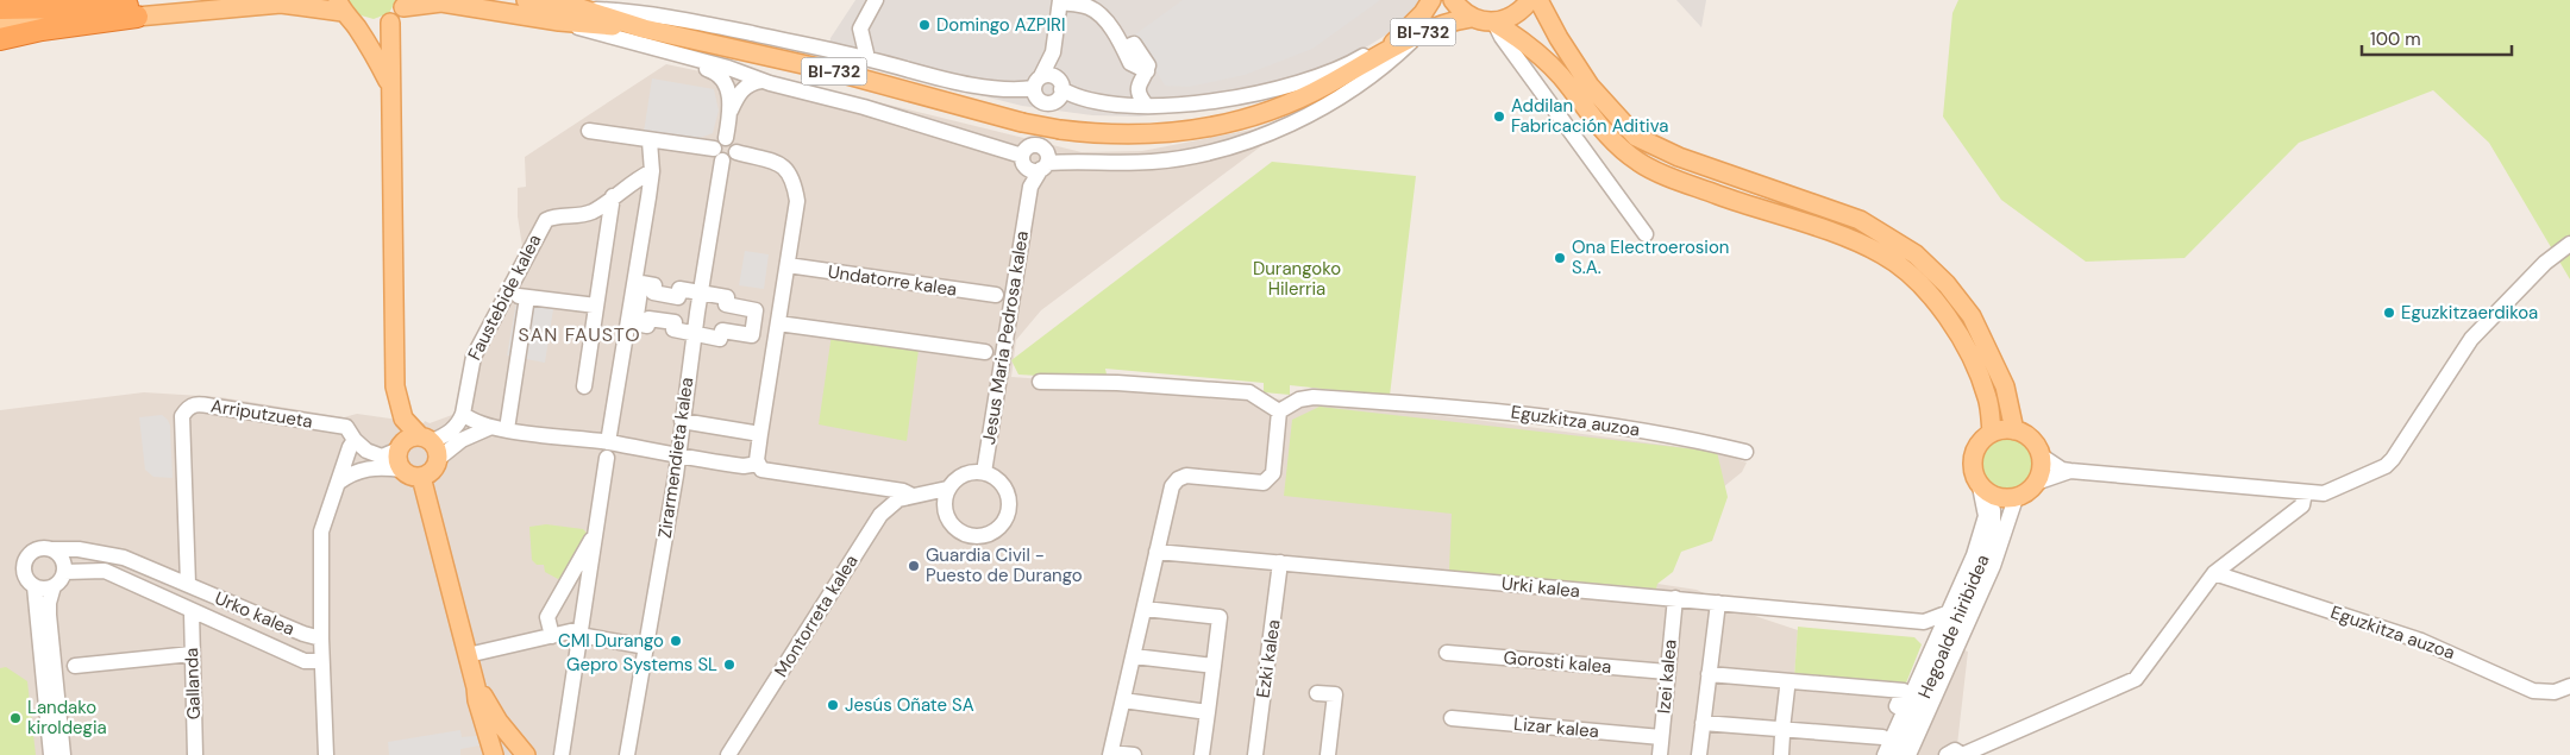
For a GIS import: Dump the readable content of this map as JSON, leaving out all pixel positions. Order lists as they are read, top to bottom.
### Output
{
  "streets": {
    "main road": ["BI-732"],
    "street": [
      "Undatorre kalea",
      "Faustebide kalea",
      "Jesus Maria Pedrosa kalea",
      "Arriputzueta",
      "Eguzkitza auzoa",
      "Zirarmendieta kalea",
      "Urki kalea",
      "Urko kalea",
      "Montorreta kalea",
      "Hegoalde hiribidea",
      "Ezki kalea",
      "Gorosti kalea",
      "Izei kalea",
      "Gallanda",
      "Lizar kalea"
    ]
  },
  "crossings": [
    ["Jesus Maria Pedrosa kalea", "Montorreta kalea"],
    ["Arriputzueta", "Urko kalea"],
    ["Urki kalea", "Ezki kalea"],
    ["Urki kalea", "Izei kalea"],
    ["Urko kalea", "Gallanda"],
    ["Gorosti kalea", "Izei kalea"],
    ["Izei kalea", "Lizar kalea"]
  ],
  "districts": ["SAN FAUSTO"],
  "parks": ["Durangoko Hilerria"],
  "places": [
    "Domingo AZPIRI",
    "Addilan Fabricación Aditiva",
    "Ona Electroerosion S.A.",
    "Eguzkitzaerdikoa",
    "Guardia Civil - Puesto de Durango",
    "CMI Durango",
    "Gepro Systems SL",
    "Jesús Oñate SA",
    "Landako kiroldegia"
  ],
  "scale_bar": "100 m"
}
